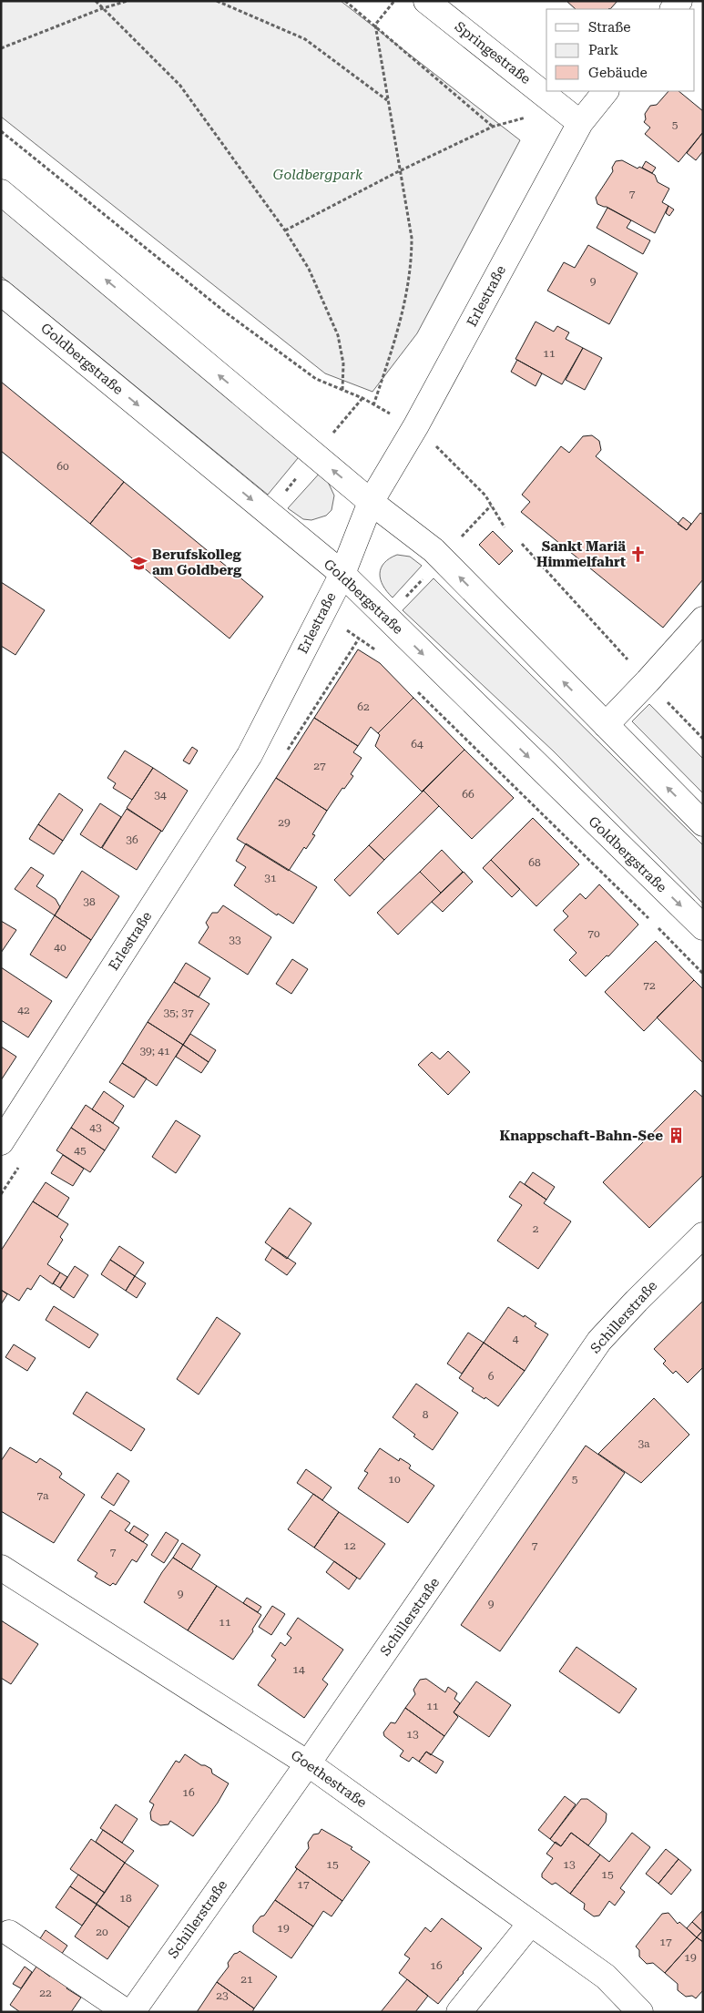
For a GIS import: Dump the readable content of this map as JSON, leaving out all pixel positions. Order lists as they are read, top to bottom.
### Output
{
  "streets": {
    "street": [
      "Springestraße",
      "Erlestraße",
      "Goldbergstraße",
      "Schillerstraße",
      "Goethestraße"
    ]
  },
  "crossings": [
    ["Springestraße", "Erlestraße"],
    ["Erlestraße", "Goldbergstraße"],
    ["Schillerstraße", "Goethestraße"]
  ],
  "parks": ["Goldbergpark"],
  "places": {
    "church": ["Sankt Mariä Himmelfahrt"],
    "school or university": ["Berufskolleg am Goldberg"],
    "building": ["Knappschaft-Bahn-See"]
  },
  "house_numbers": [
    "5",
    "7",
    "9",
    "11",
    "60",
    "62",
    "64",
    "27",
    "66",
    "34",
    "29",
    "36",
    "68",
    "31",
    "38",
    "70",
    "33",
    "40",
    "72",
    "42",
    "35; 37",
    "39; 41",
    "43",
    "45",
    "2",
    "4",
    "6",
    "8",
    "3a",
    "10",
    "5",
    "7a",
    "12",
    "7",
    "7",
    "9",
    "9",
    "11",
    "14",
    "11",
    "13",
    "16",
    "15",
    "13",
    "15",
    "17",
    "18",
    "19",
    "20",
    "17",
    "19",
    "16",
    "21",
    "22",
    "23"
  ],
  "legend": ["Straße", "Park", "Gebäude"]
}
